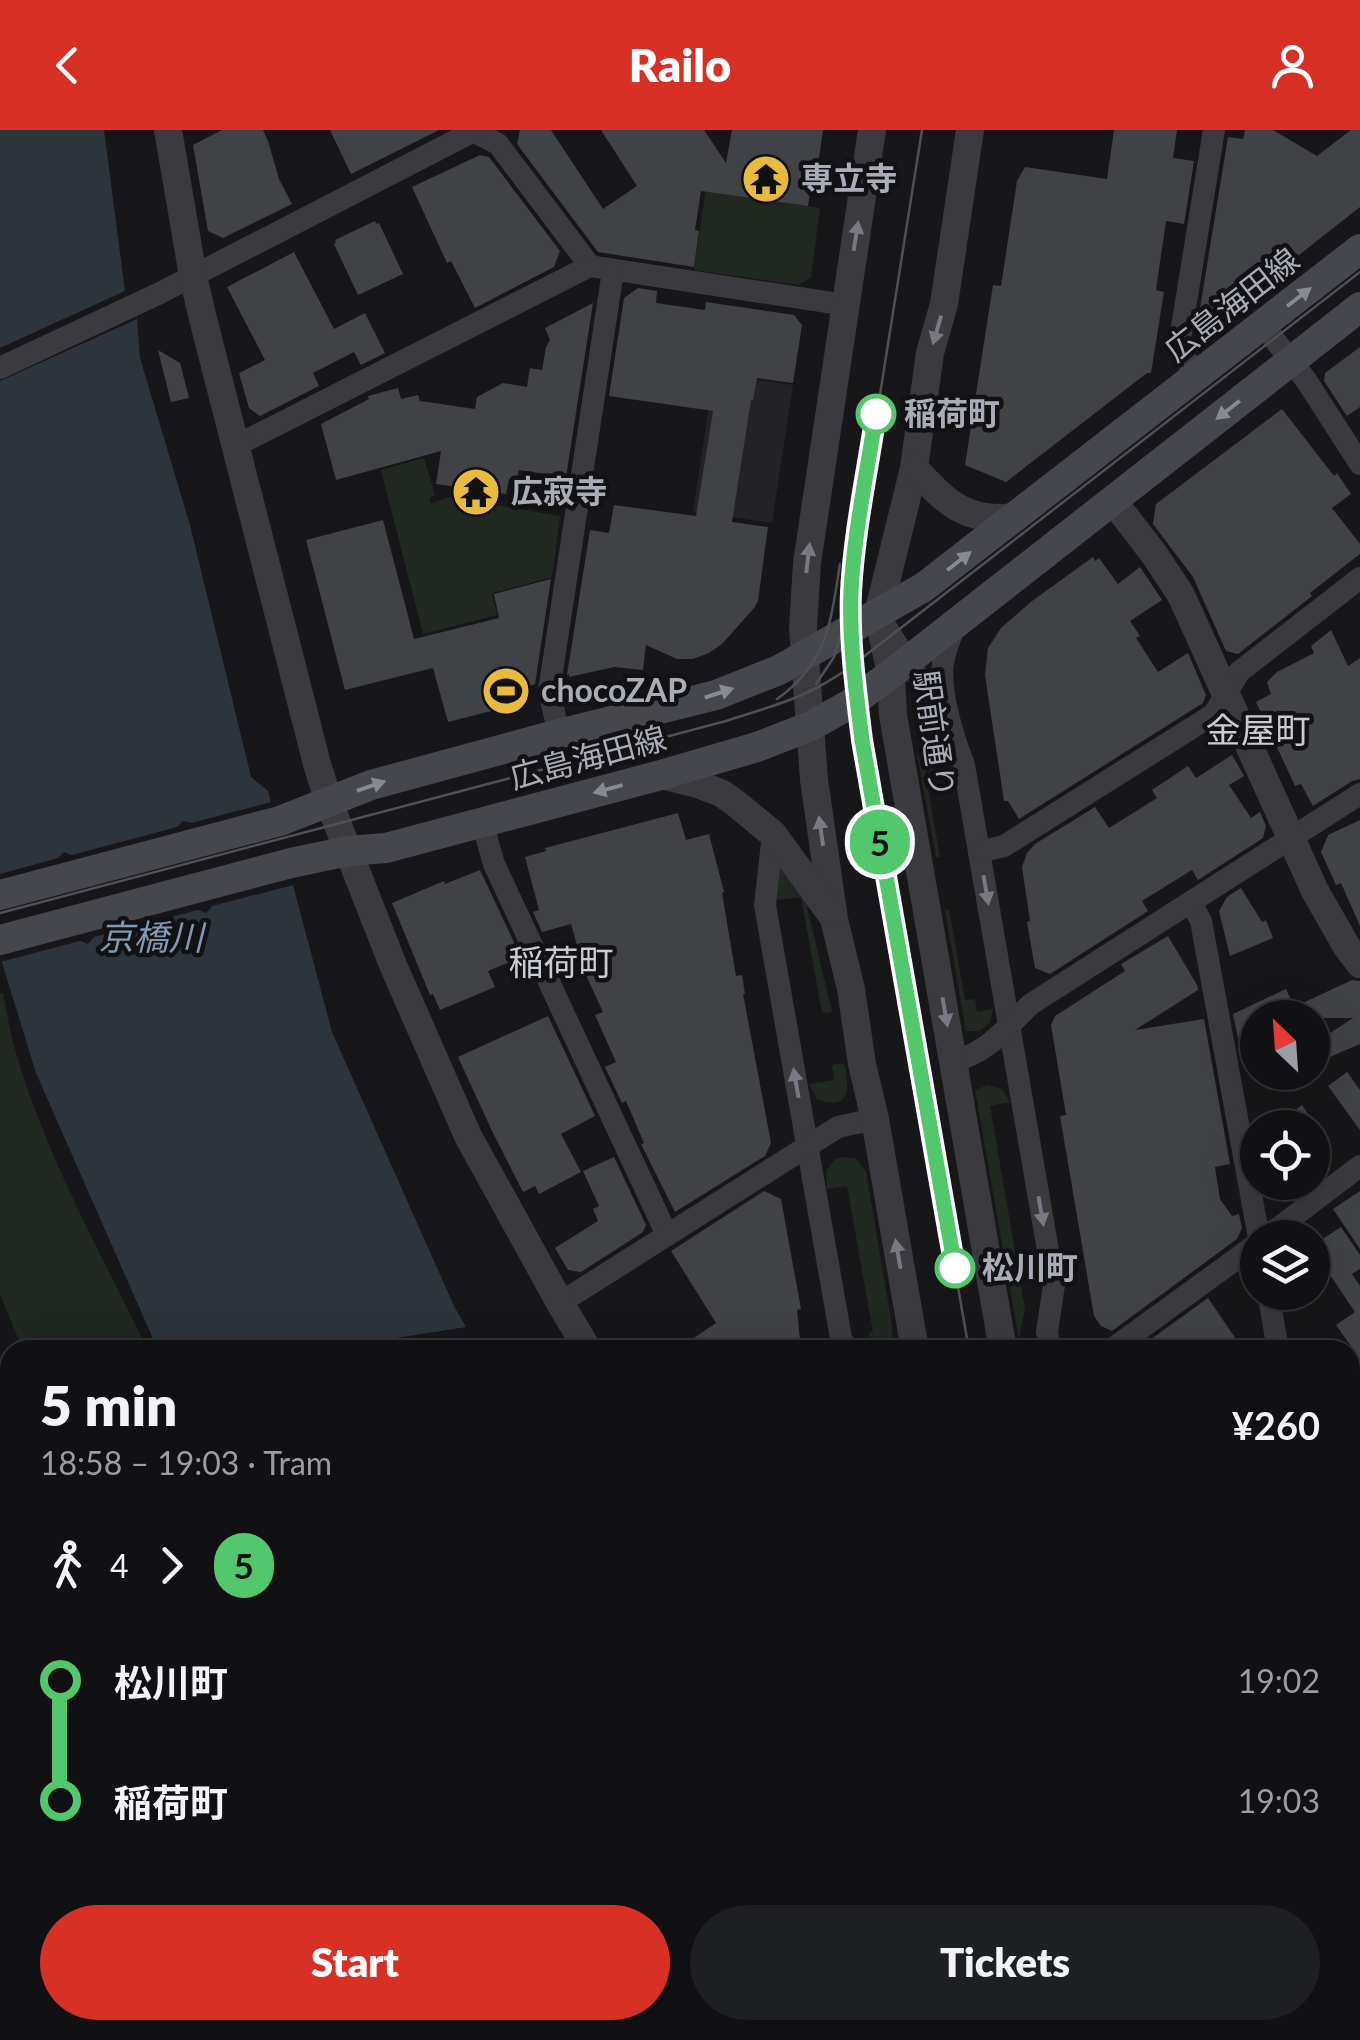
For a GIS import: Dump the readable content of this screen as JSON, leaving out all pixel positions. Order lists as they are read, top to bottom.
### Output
{
  "streets": {
    "main road": ["広島海田線"],
    "street": ["駅前通り"]
  },
  "crossings": [
    ["広島海田線", "駅前通り"]
  ],
  "districts": ["金屋町", "稲荷町"],
  "water": ["京橋川"],
  "places": {
    "temple": ["専立寺", "広寂寺"],
    "other": ["稲荷町", "松川町"],
    "sports": ["chocoZAP"]
  },
  "lines": ["tram line 5"],
  "north": "top left",
  "page": {
    "header": "Railo",
    "on_map": "5",
    "heading": ["5 min", "18:58 – 19:03 · Tram", "¥260"],
    "legs": ["4", "5"],
    "list": [
      {
        "name": "松川町",
        "value": "19:02"
      },
      {
        "name": "稲荷町",
        "value": "19:03"
      }
    ],
    "buttons": ["Start", "Tickets"]
  }
}
